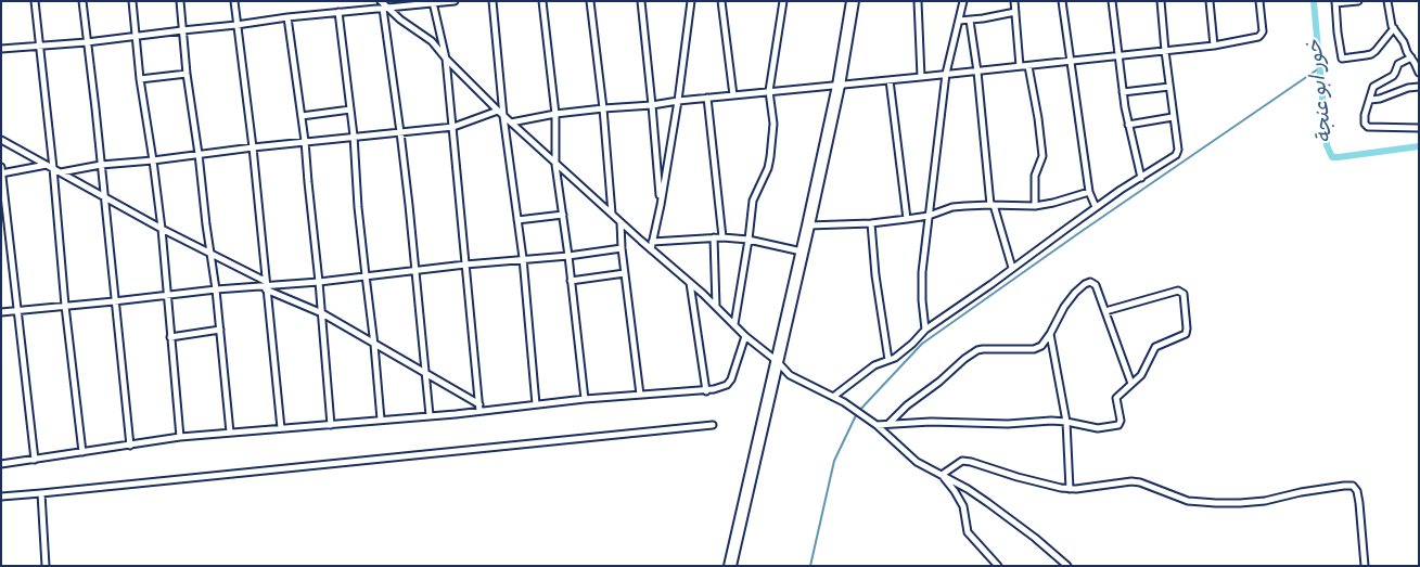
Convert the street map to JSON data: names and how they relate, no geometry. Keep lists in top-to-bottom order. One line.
{"water":["خور ابو عنجة"]}
